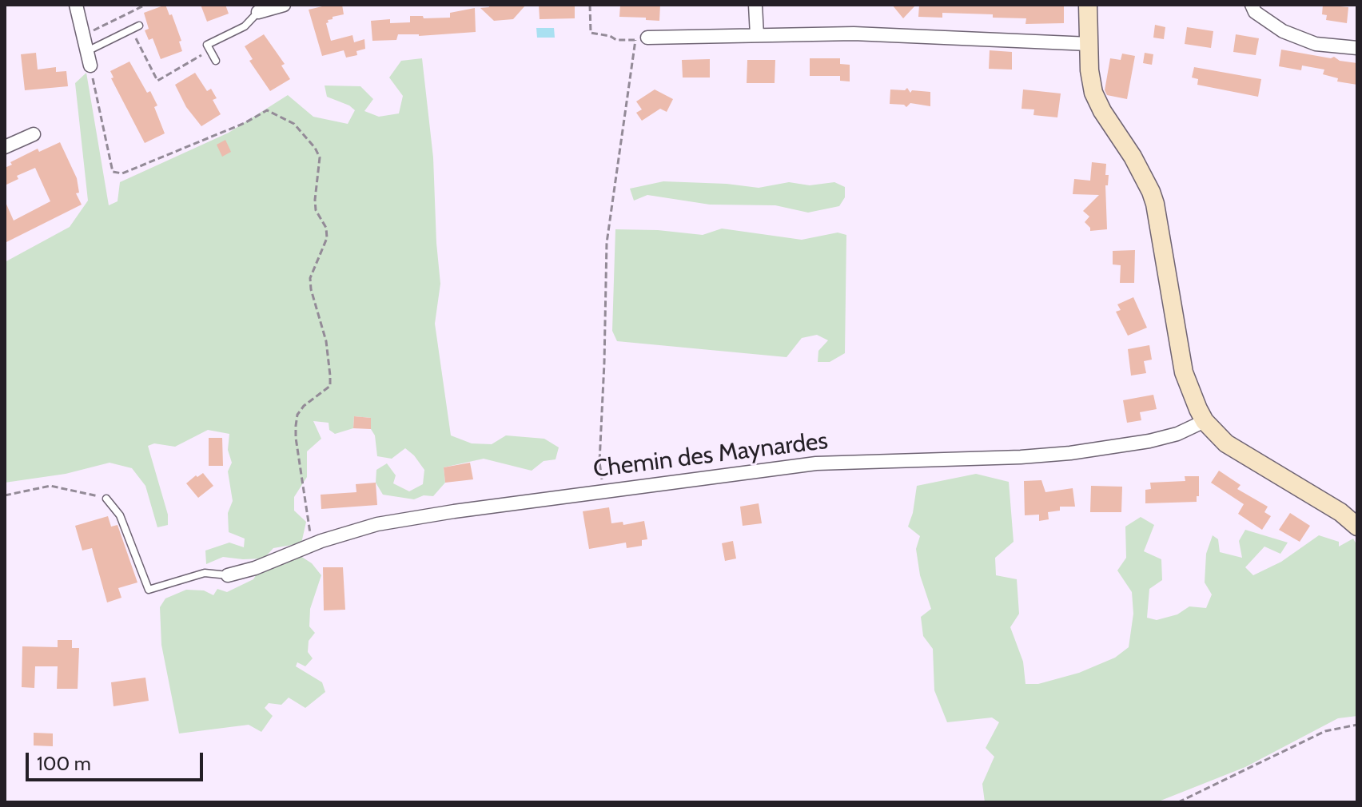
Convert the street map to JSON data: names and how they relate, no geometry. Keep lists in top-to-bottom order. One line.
{"streets":{"street":["Chemin des Maynardes"]},"scale_bar":"100 m"}
